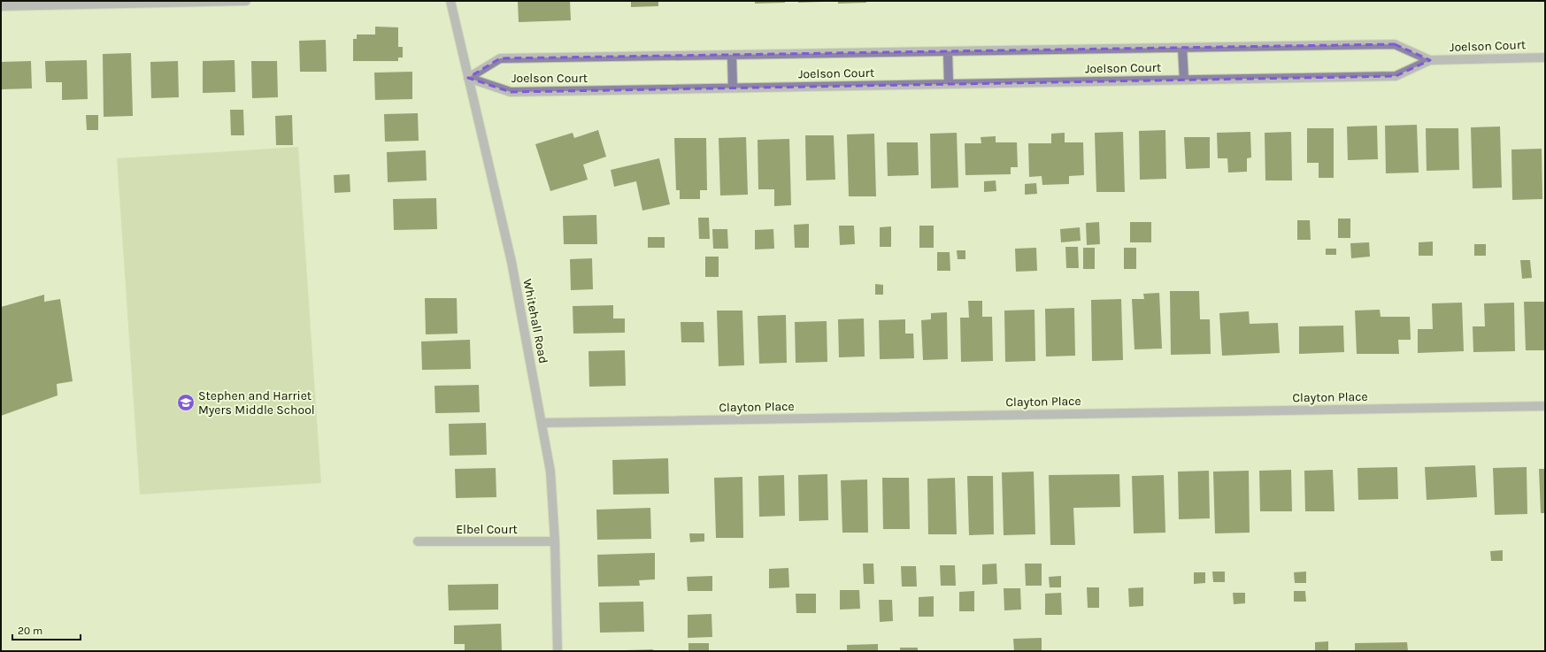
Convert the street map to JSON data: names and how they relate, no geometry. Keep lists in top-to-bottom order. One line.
{"streets":{"street":["Joelson Court","Whitehall Road","Clayton Place","Elbel Court"]},"crossings":[["Joelson Court","Whitehall Road"],["Whitehall Road","Clayton Place"],["Whitehall Road","Elbel Court"]],"places":{"school or university":["Stephen and Harriet Myers Middle School"]},"scale_bar":"20 m"}
